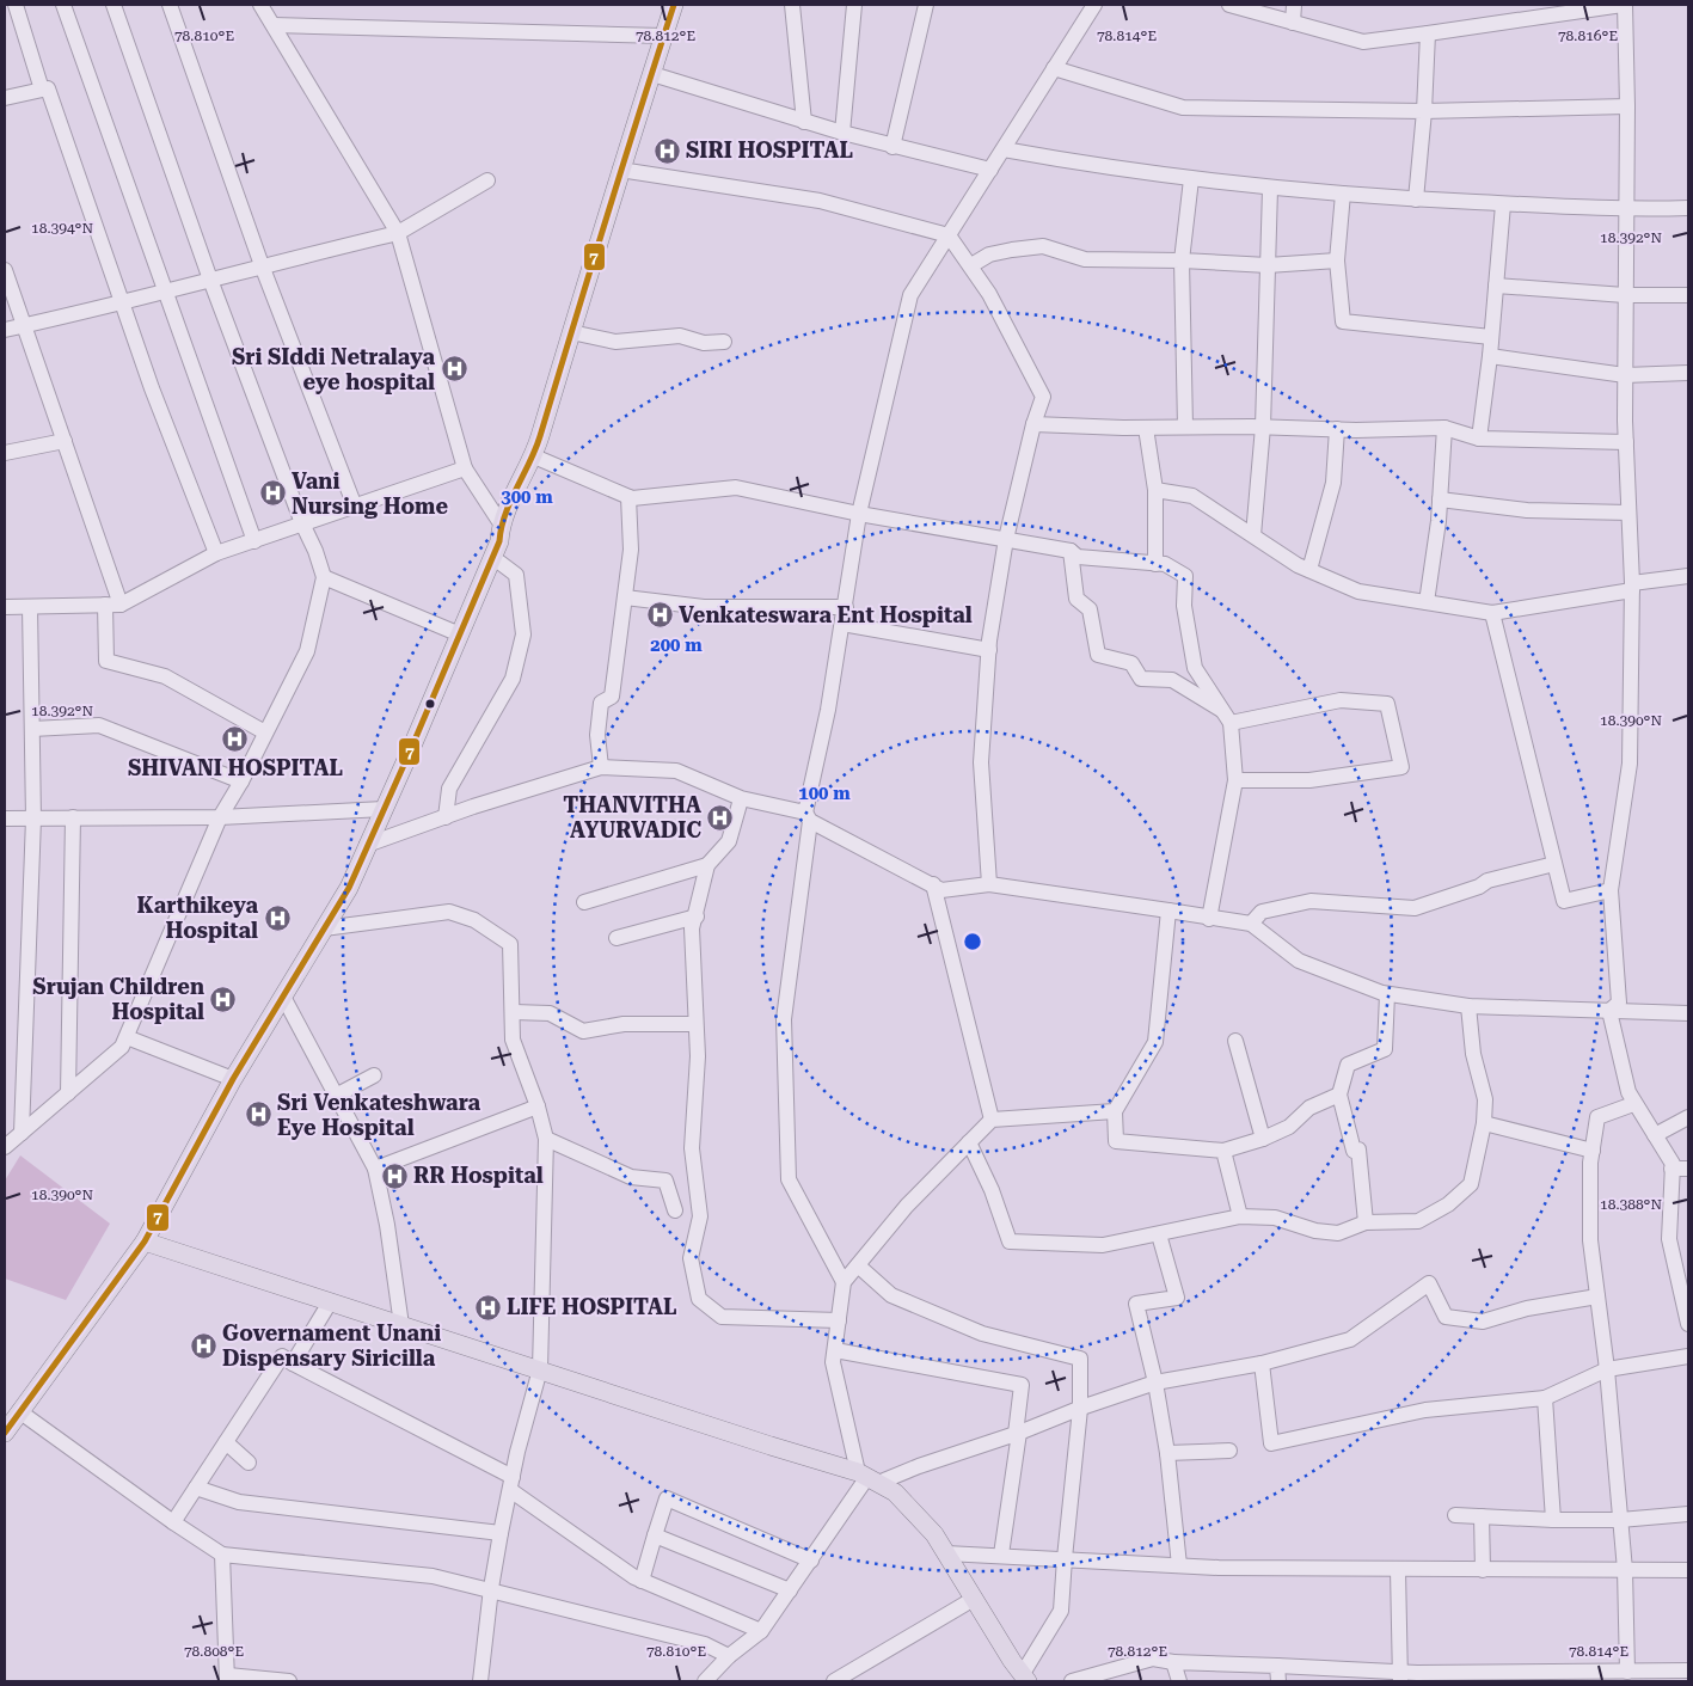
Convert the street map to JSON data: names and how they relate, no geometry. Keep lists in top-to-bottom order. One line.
{"places":{"hospital":["SIRI HOSPITAL","Sri SIddi Netralaya eye hospital","Vani Nursing Home","Venkateswara Ent Hospital","SHIVANI HOSPITAL","THANVITHA AYURVADIC","Karthikeya Hospital","Srujan Children Hospital","Sri Venkateshwara Eye Hospital","RR Hospital","LIFE HOSPITAL","Governament Unani Dispensary Siricilla"]},"lines":["transit line 7"],"coordinates":["78.810°E","78.812°E","78.814°E","78.816°E","18.394°N","18.392°N","18.390°N","18.388°N","78.808°E"],"rings":["300 m","200 m","100 m"]}
